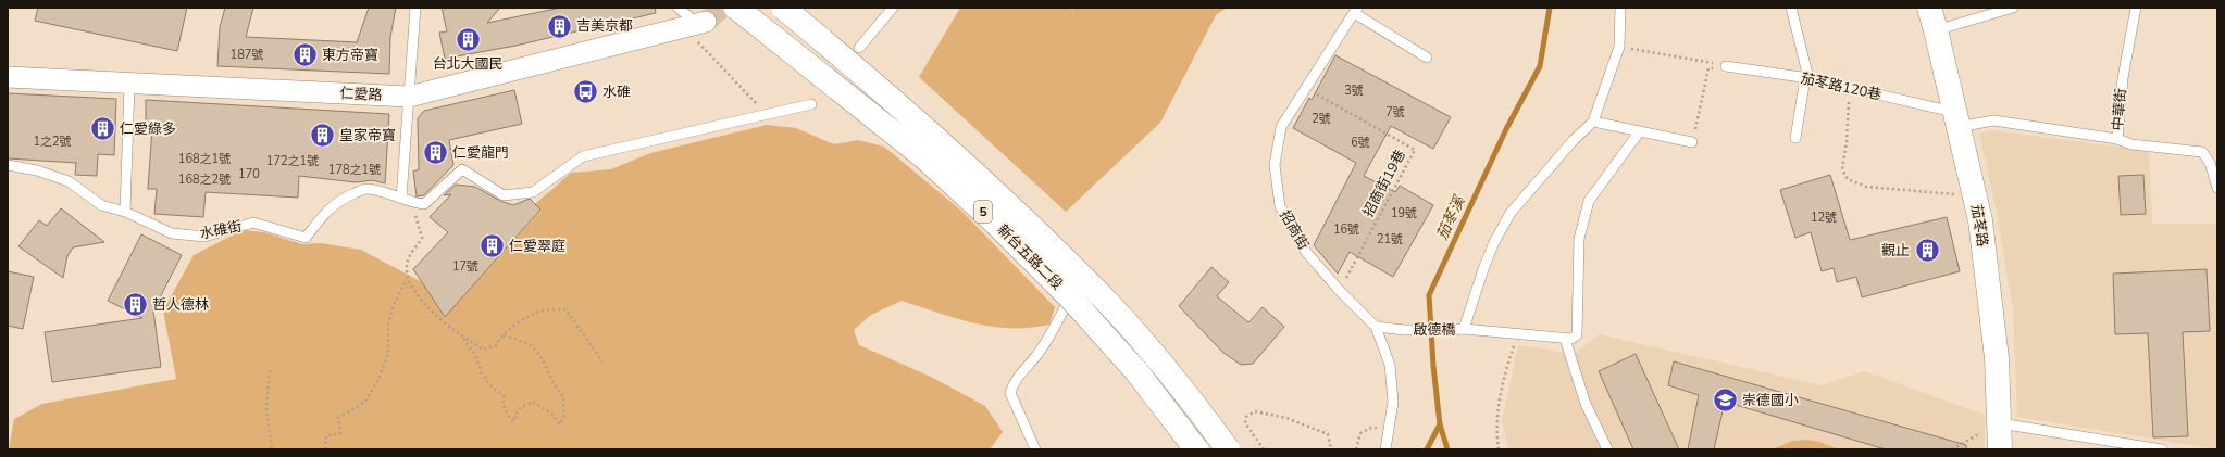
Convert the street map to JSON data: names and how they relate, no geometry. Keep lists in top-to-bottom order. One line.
{"streets":{"main road":["5","茄苳路","新台五路二段"],"street":["仁愛路"],"lane":["茄苳路120巷","中華街","水碓街","招商街","啟德橋"],"path":["招商街19巷"]},"crossings":[["茄苳路120巷","中華街"],["茄苳路120巷","茄苳路"],["招商街19巷","招商街"],["招商街","啟德橋"]],"water":["茄苳溪"],"places":{"building":["吉美京都","台北大國民","東方帝寶","仁愛綠多","皇家帝寶","仁愛龍門","仁愛翠庭","觀止","哲人德林"],"bus stop":["水碓"],"school or university":["崇德國小"]},"house_numbers":["187號","3號","7號","2號","1之2號","6號","168之1號","172之1號","178之1號","170","168之2號","19號","12號","16號","21號","17號"]}
